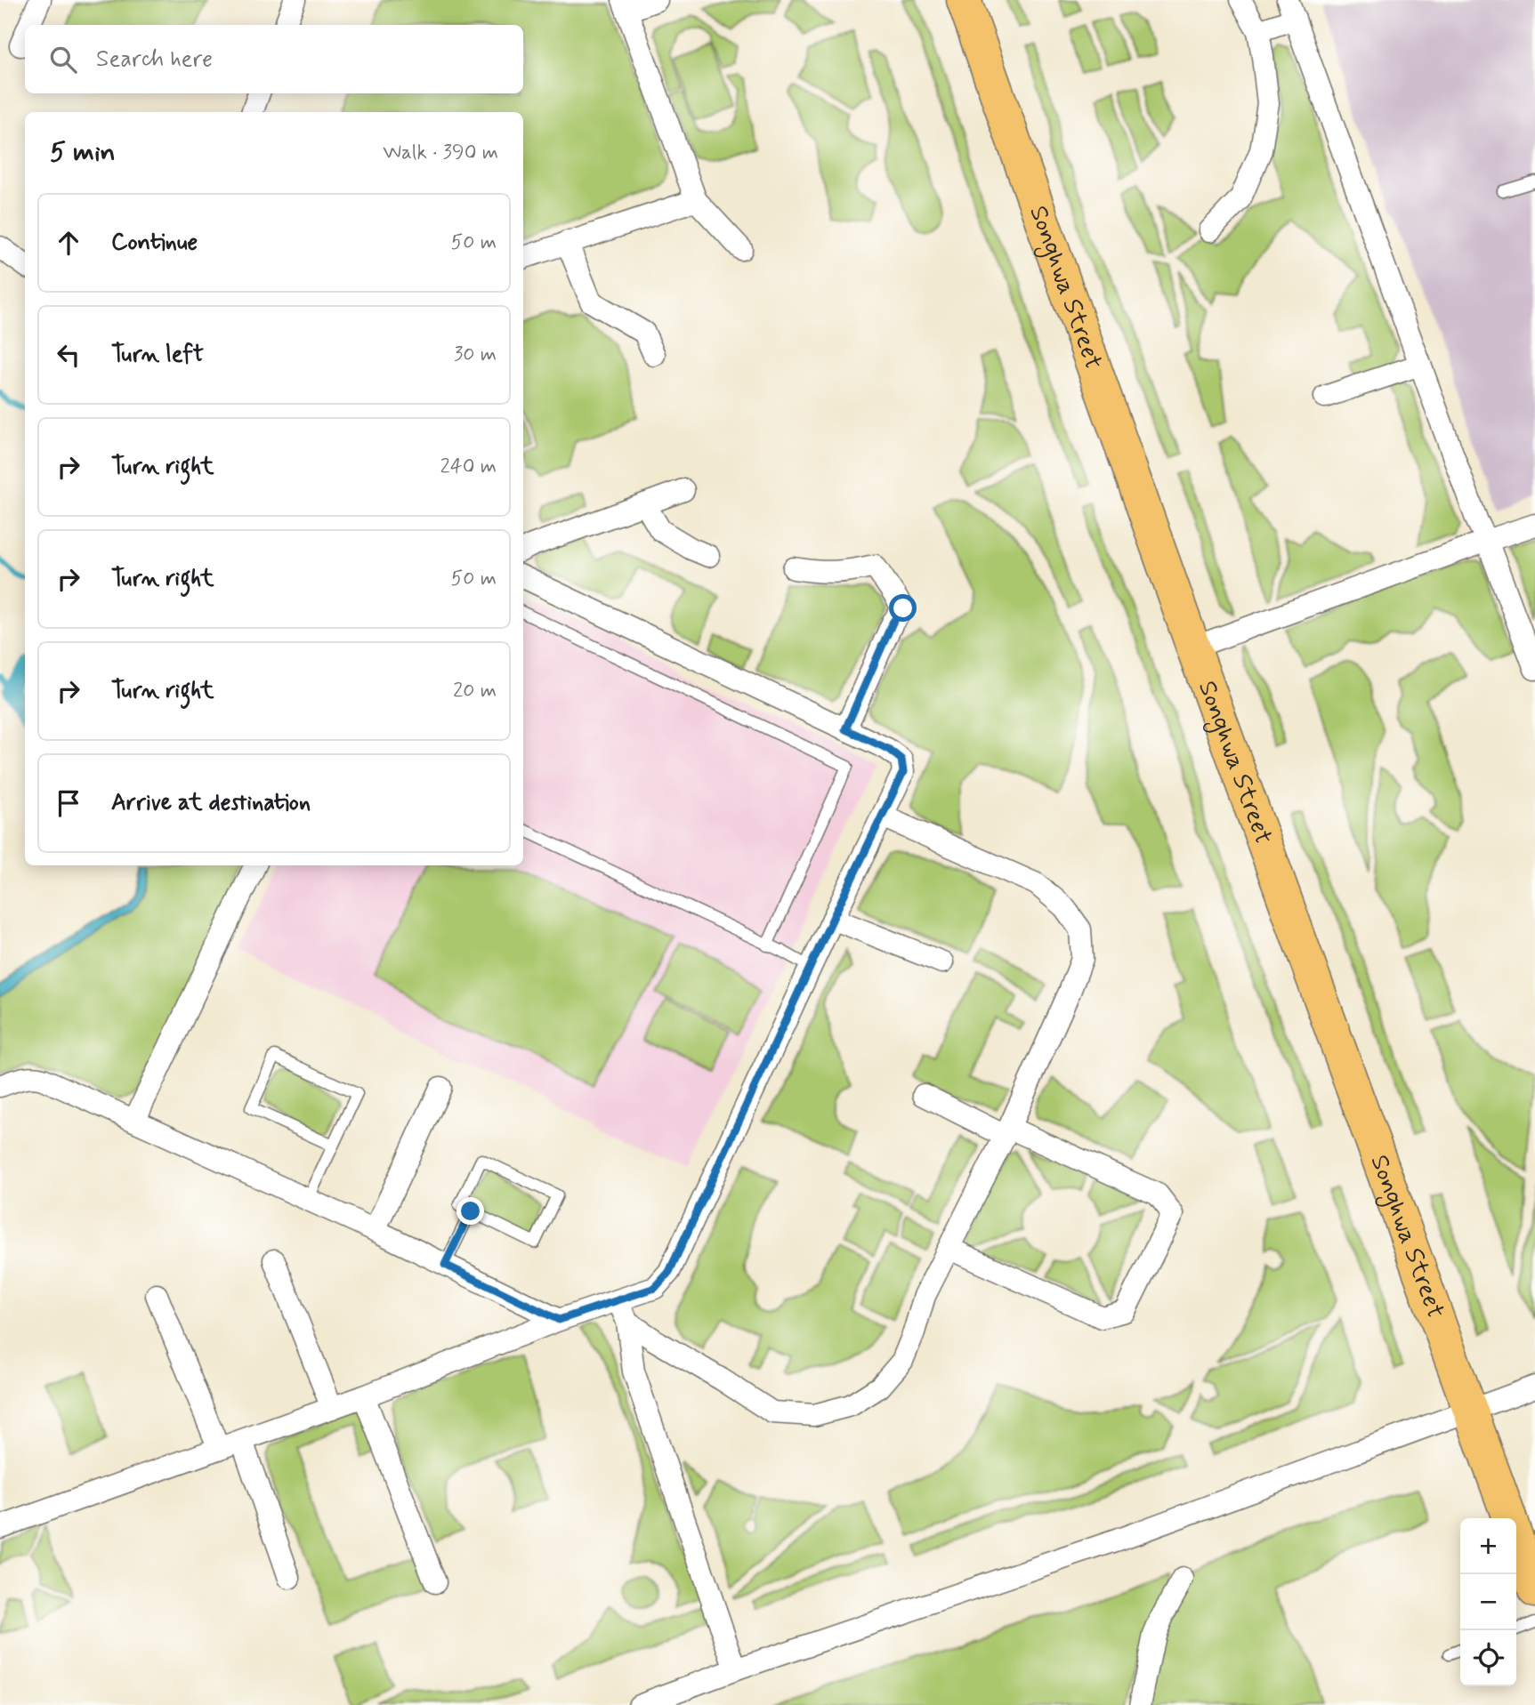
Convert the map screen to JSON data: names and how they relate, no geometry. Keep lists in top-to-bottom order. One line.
{"streets":{"main road":["Songhwa Street"]},"page":{"search":"Search here","heading":["5 min","Walk · 390 m"],"list":[["Continue","50 m"],["Turn left","30 m"],["Turn right","240 m"],["Turn right","50 m"],["Turn right","20 m"],"Arrive at destination"],"map_buttons":["+","−"]}}
